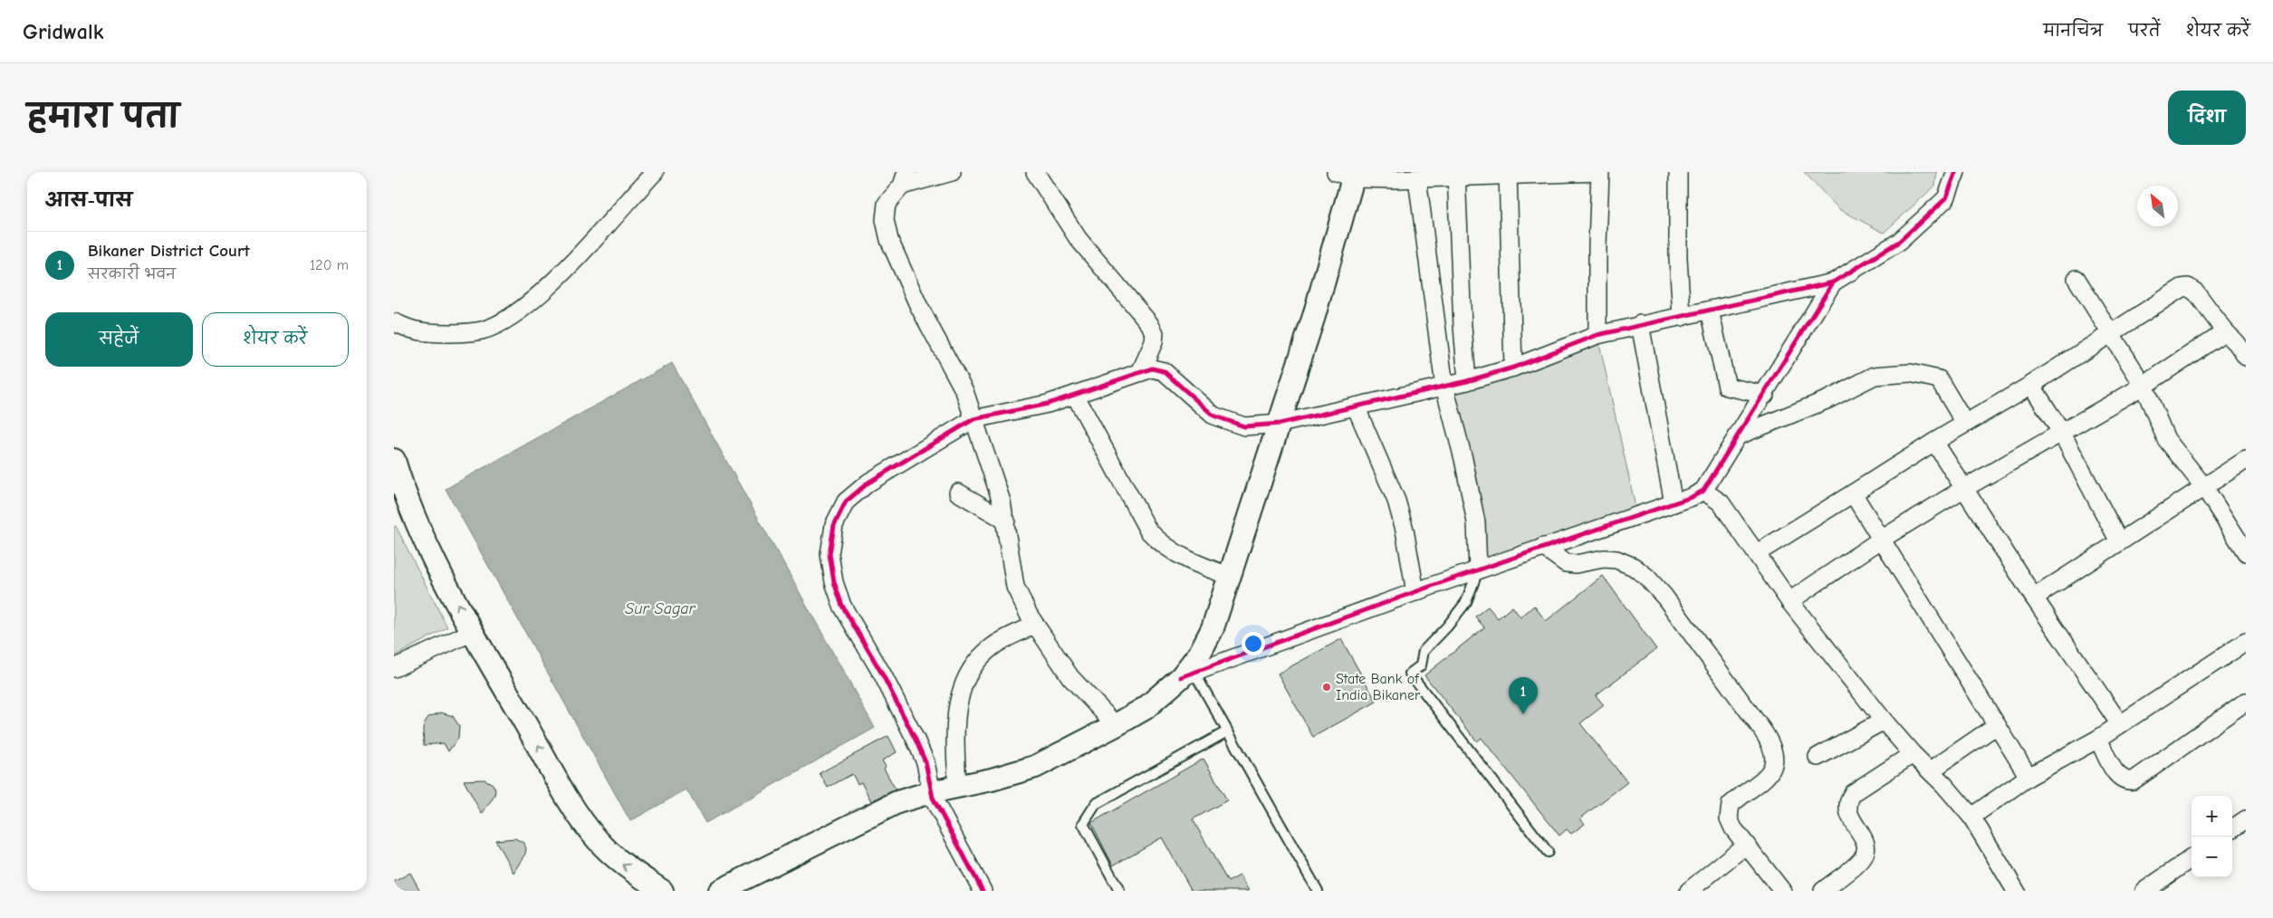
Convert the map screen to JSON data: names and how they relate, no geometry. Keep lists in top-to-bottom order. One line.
{"water":["Sur Sagar"],"places":["State Bank of India Bikaner"],"north":"top left","page":{"header":"Gridwalk","nav":["मानचित्र","परतें","शेयर करें"],"title":"हमारा पता","buttons":["दिशा",["सहेजें","शेयर करें"]],"heading":"आस-पास","list":[{"mark":"1","name":"Bikaner District Court","note":"सरकारी भवन","value":"120 m"}],"pins":"1","map_buttons":["+","−"]}}
